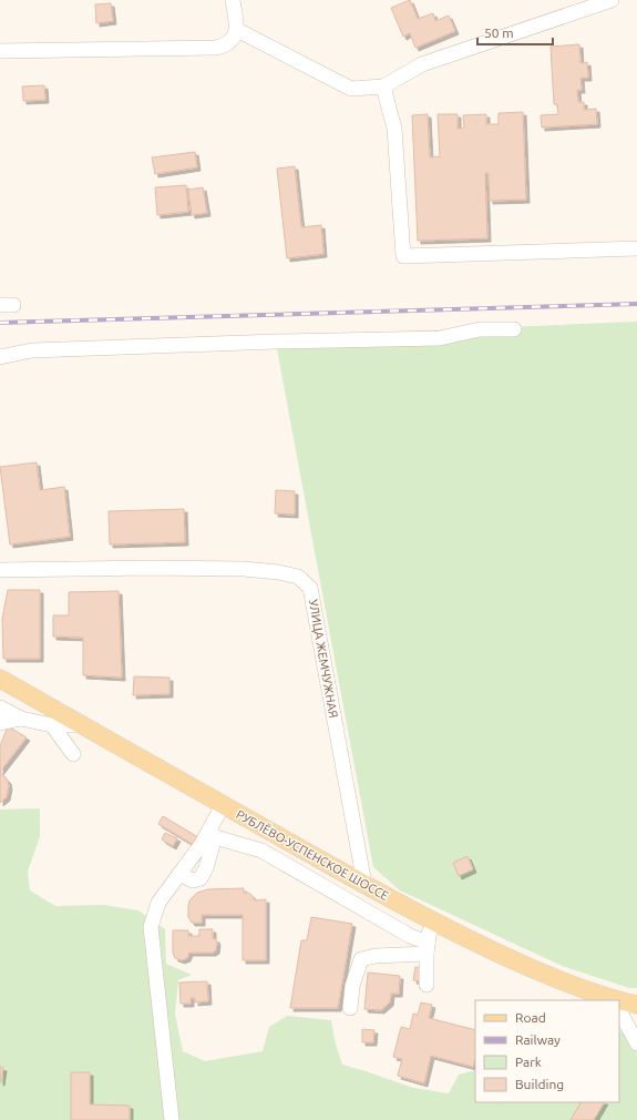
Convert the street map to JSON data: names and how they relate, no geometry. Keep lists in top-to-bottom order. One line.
{"streets":{"main road":["РУБЛЁВО-УСПЕНСКОЕ ШОССЕ"],"street":["УЛИЦА ЖЕМЧУЖНАЯ"]},"crossings":[["УЛИЦА ЖЕМЧУЖНАЯ","РУБЛЁВО-УСПЕНСКОЕ ШОССЕ"]],"legend":["Road","Railway","Park","Building"],"scale_bar":"50 m"}
